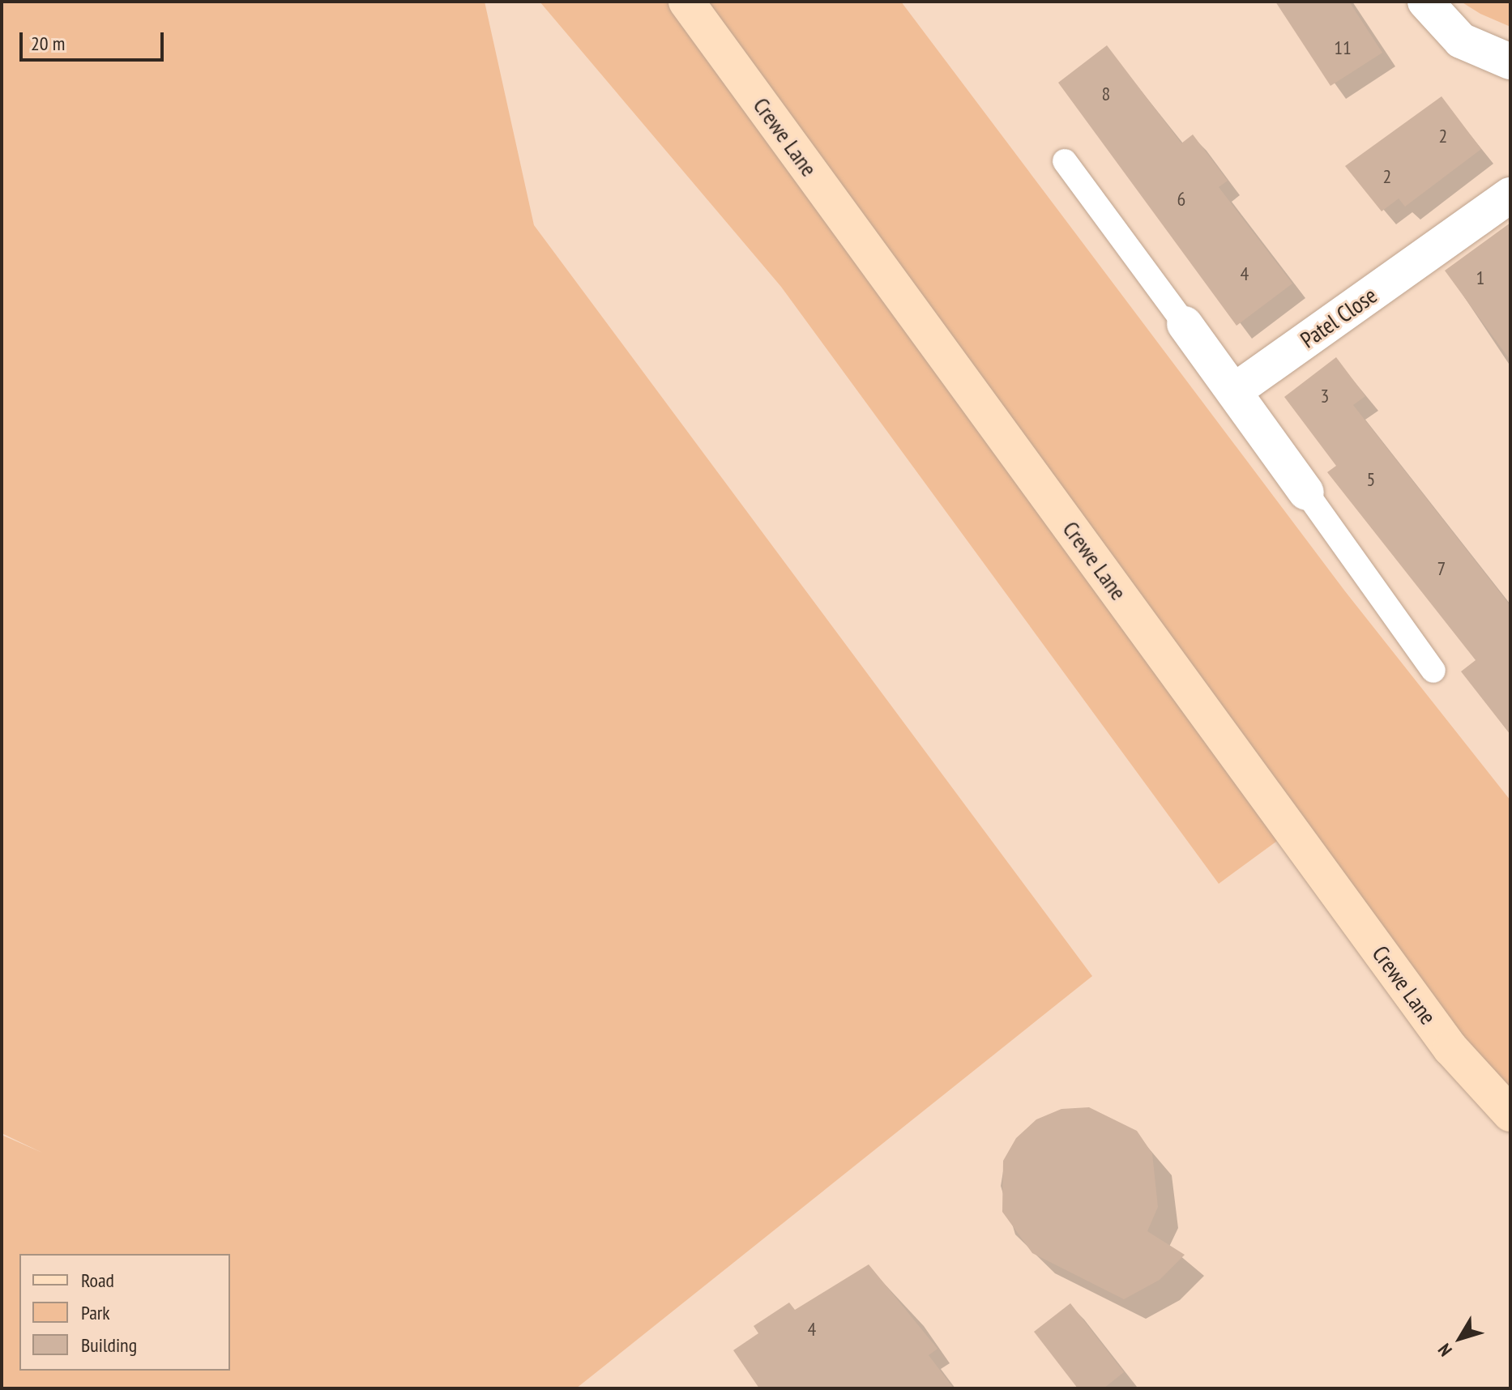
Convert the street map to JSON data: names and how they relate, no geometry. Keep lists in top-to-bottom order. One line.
{"streets":{"street":["Crewe Lane","Patel Close"]},"house_numbers":["11","8","2","2","6","4","1","3","5","7","4"],"legend":["Road","Park","Building"],"scale_bar":"20 m","north":"bottom left"}
